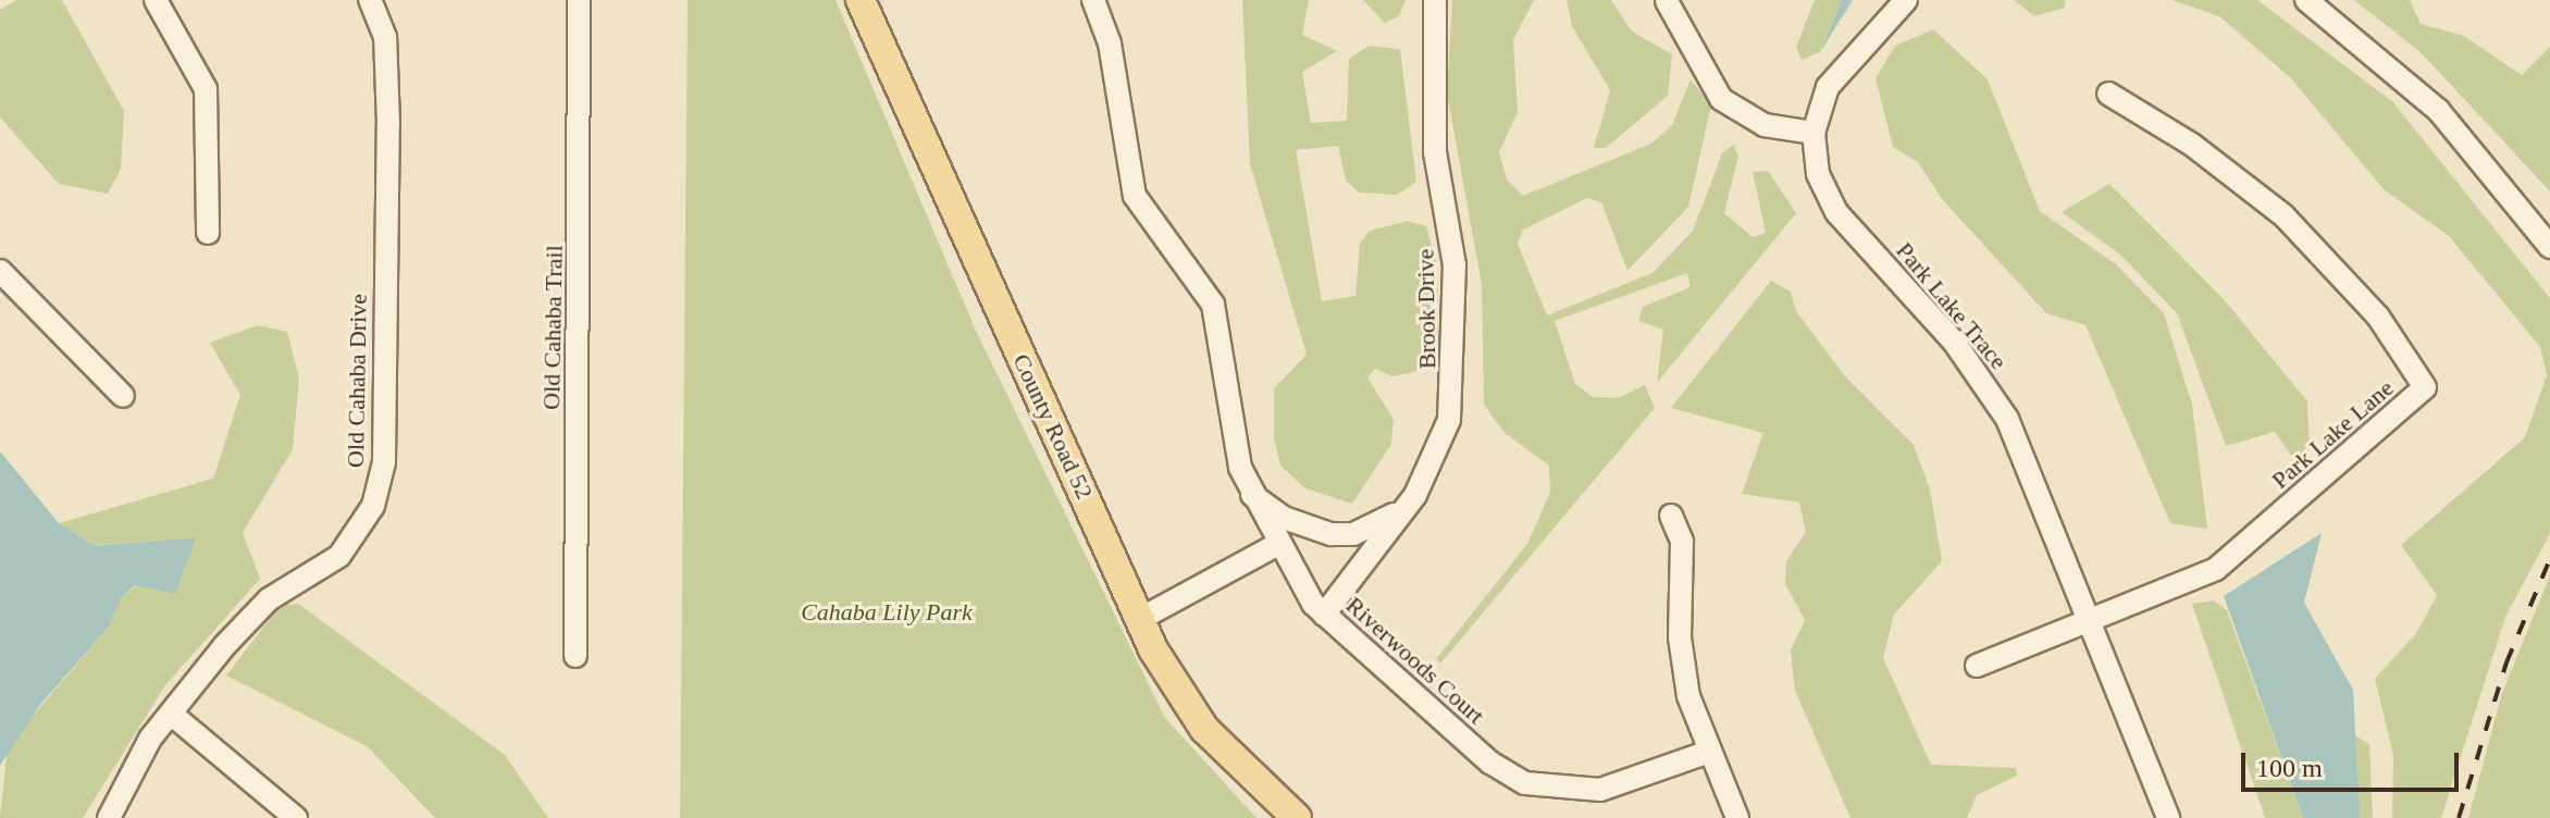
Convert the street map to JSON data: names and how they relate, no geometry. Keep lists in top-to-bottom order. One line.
{"streets":{"main road":["County Road 52"],"street":["Park Lake Trace","Brook Drive","Old Cahaba Trail","Old Cahaba Drive","Park Lake Lane","Riverwoods Court"]},"crossings":[["Park Lake Trace","Park Lake Lane"],["Brook Drive","Riverwoods Court"]],"parks":["Cahaba Lily Park"],"scale_bar":"100 m"}
